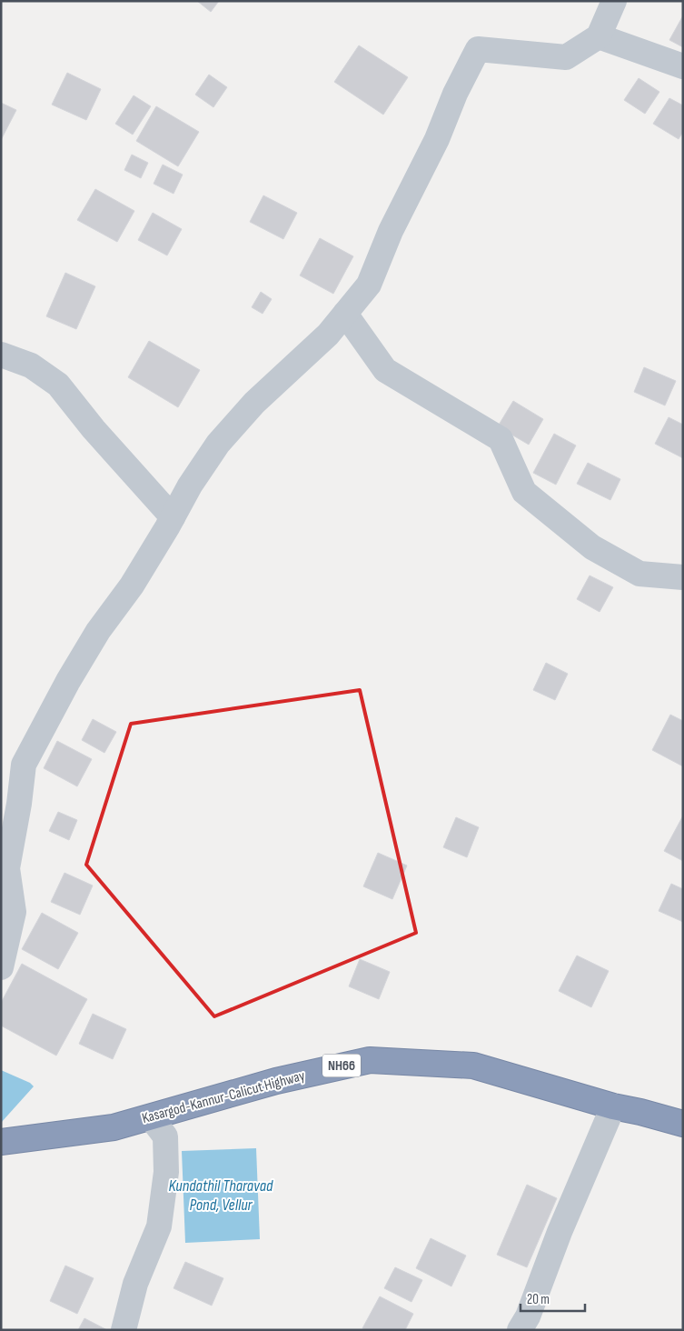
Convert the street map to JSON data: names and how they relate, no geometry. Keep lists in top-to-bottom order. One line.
{"streets":{"highway":["NH66","Kasargod-Kannur-Calicut Highway"]},"water":["Kundathil Tharavad Pond, Vellur"],"scale_bar":"20 m"}
